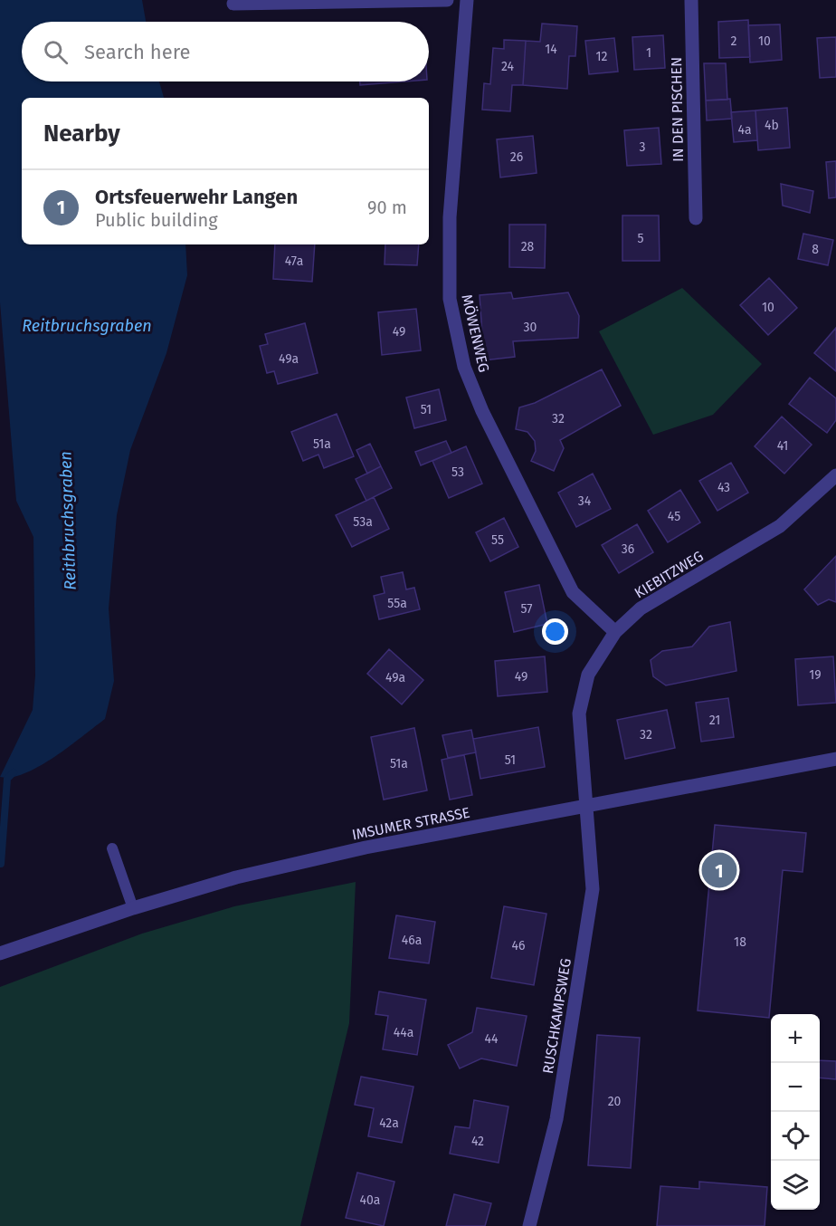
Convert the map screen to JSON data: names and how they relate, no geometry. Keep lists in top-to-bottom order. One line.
{"streets":{"street":["IN DEN PISCHEN","MÖWENWEG","KIEBITZWEG","IMSUMER STRASSE","RUSCHKAMPSWEG"]},"crossings":[["MÖWENWEG","KIEBITZWEG"],["KIEBITZWEG","IMSUMER STRASSE"],["KIEBITZWEG","RUSCHKAMPSWEG"],["IMSUMER STRASSE","RUSCHKAMPSWEG"]],"water":["Reitbruchsgraben","Reithbruchsgraben"],"house_numbers":["2","10","14","1","12","24","4b","4a","3","26","5","28","8","47a","10","30","49","49a","51","32","51a","41","53","43","34","45","53a","55","36","55a","57","19","49","49a","21","32","51","51a","46a","18","46","44a","44","20","42a","42","40a"],"page":{"search":"Search here","heading":"Nearby","list":[{"mark":"1","name":"Ortsfeuerwehr Langen","note":"Public building","value":"90 m"}],"pins":"1","map_buttons":["+","−"]}}
